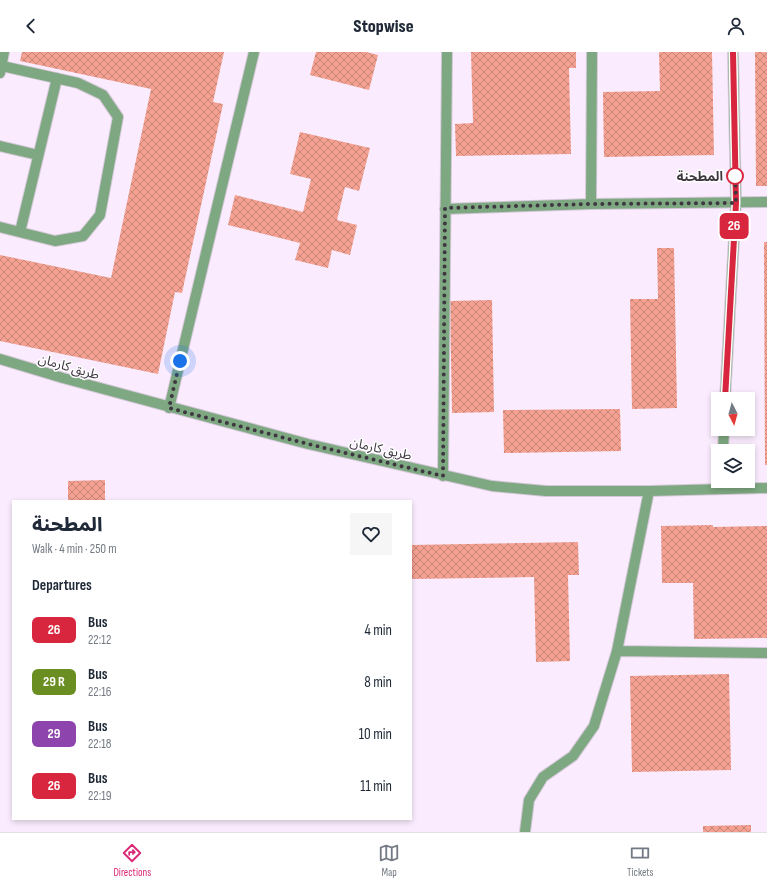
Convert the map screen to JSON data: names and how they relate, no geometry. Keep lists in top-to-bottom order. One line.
{"streets":{"street":["طريق كارمان"]},"places":["المطحنة"],"lines":["bus line 26"],"north":"bottom","page":{"header":"Stopwise","on_map":"26","heading":[["المطحنة","Walk · 4 min · 250 m"],"Departures"],"list":[{"mark":"26","name":"Bus","note":"22:12","value":"4 min"},{"mark":"29 R","name":"Bus","note":"22:16","value":"8 min"},{"mark":"29","name":"Bus","note":"22:18","value":"10 min"},{"mark":"26","name":"Bus","note":"22:19","value":"11 min"}],"tabs":["Directions","Map","Tickets"]}}
